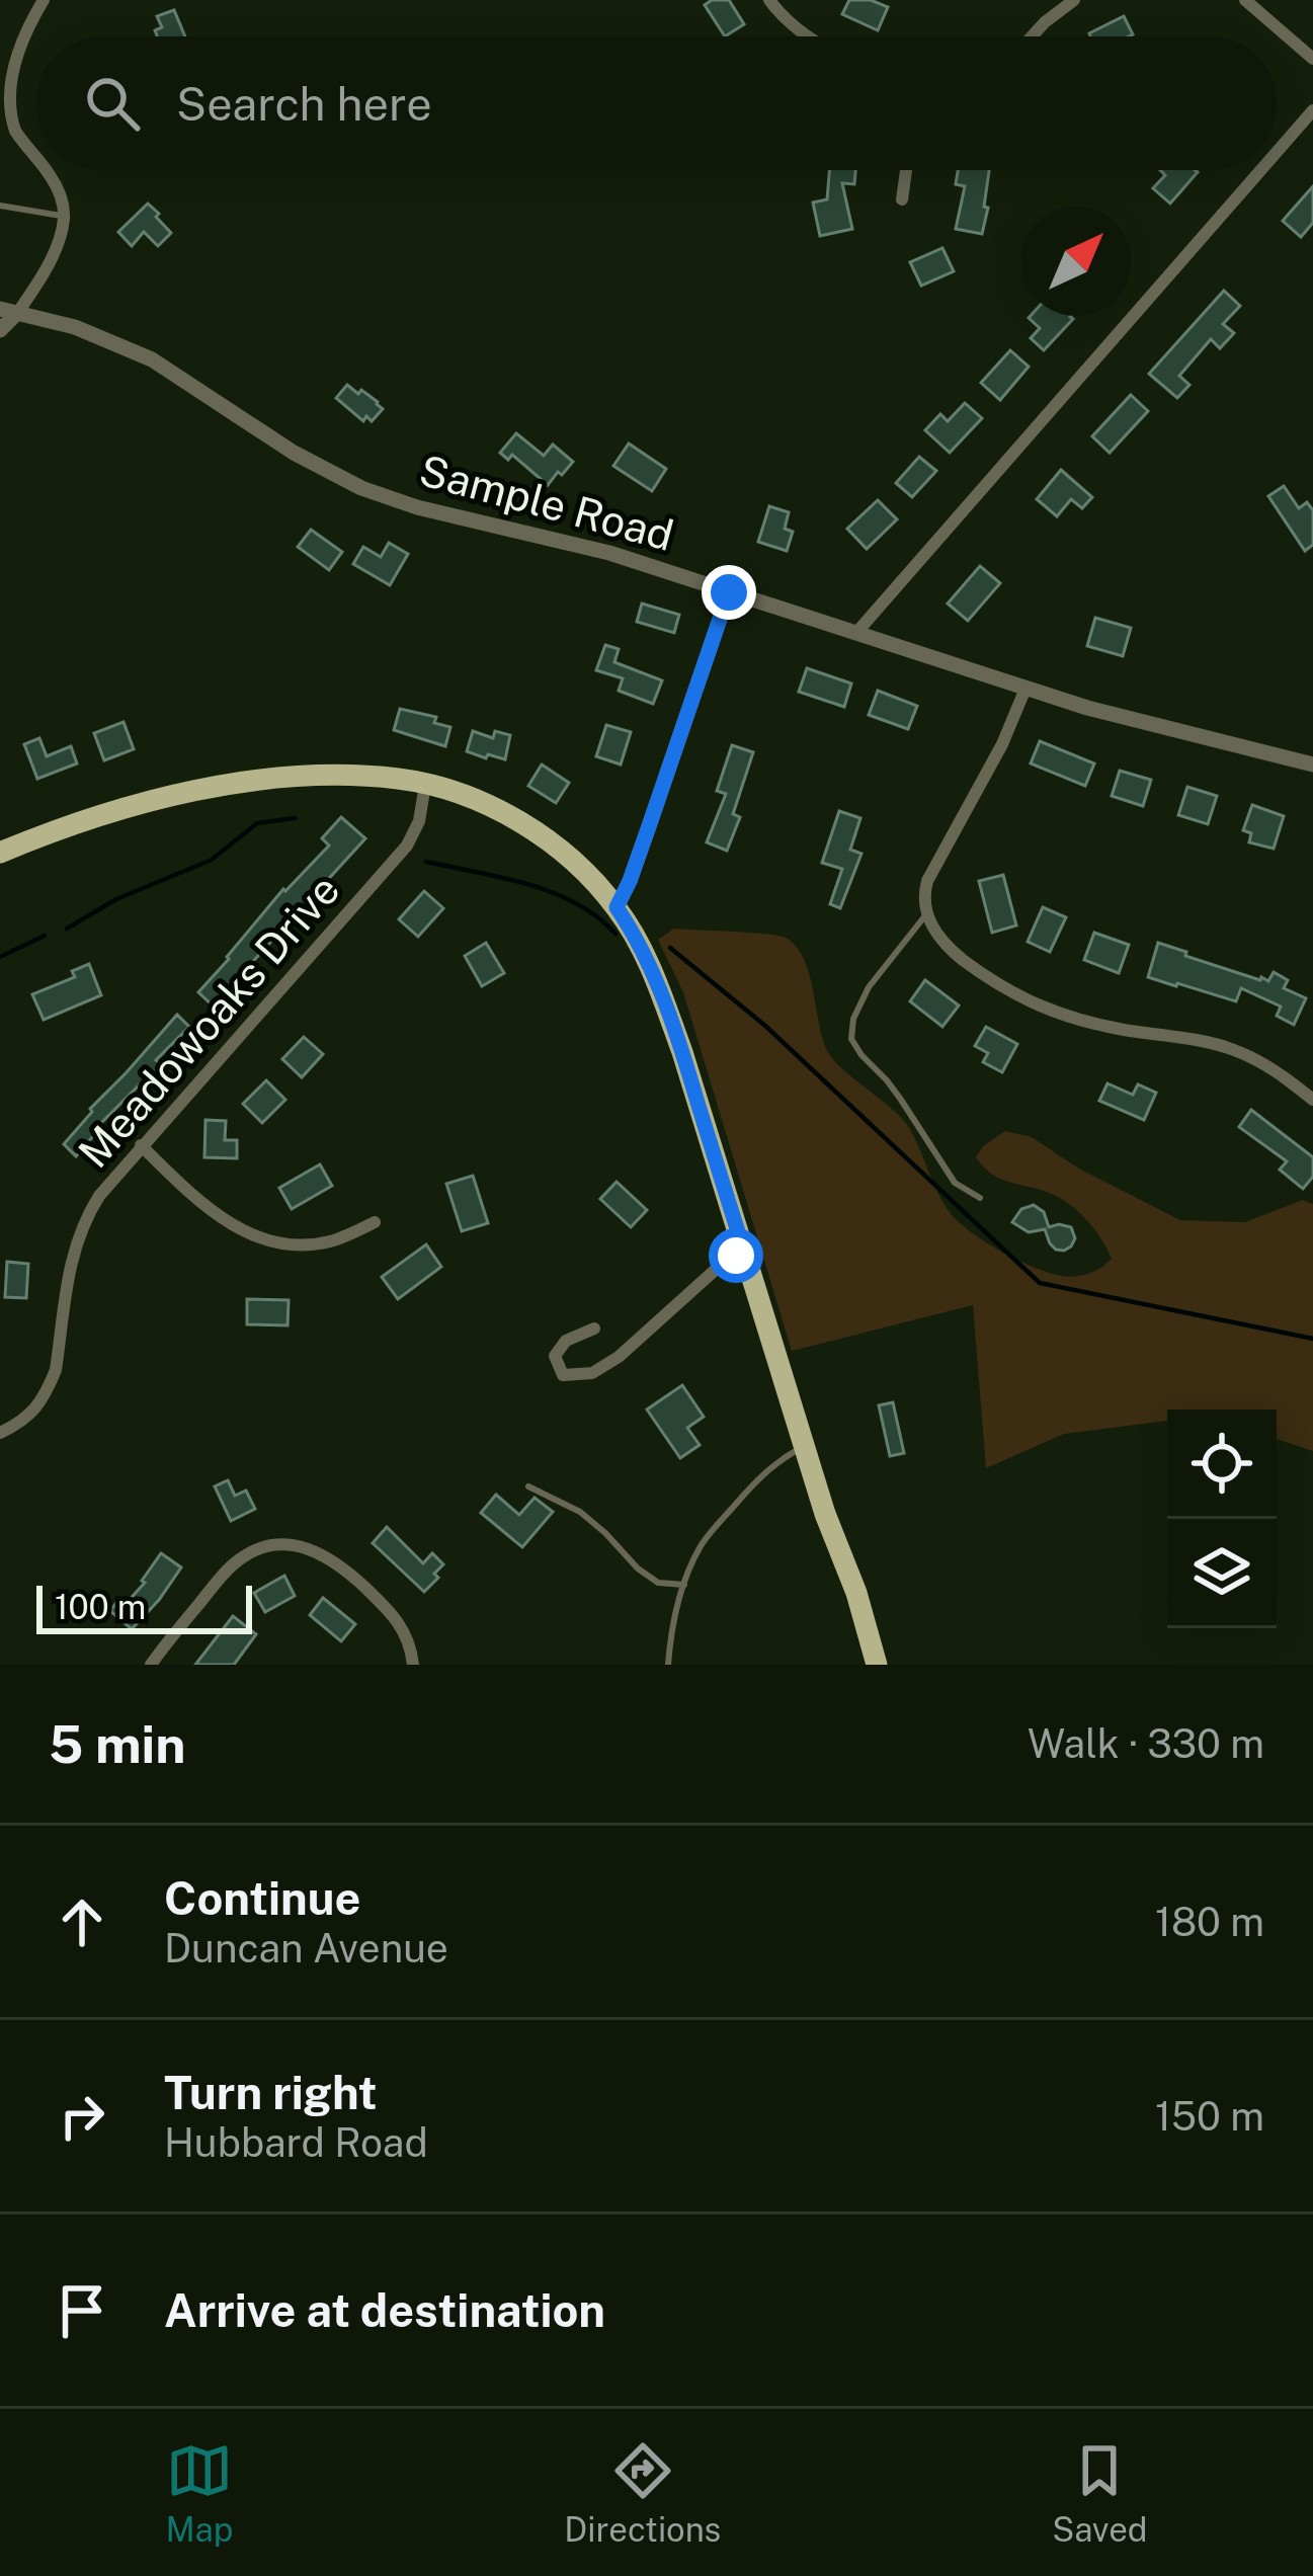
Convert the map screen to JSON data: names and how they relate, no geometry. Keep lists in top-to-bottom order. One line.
{"streets":{"street":["Sample Road","Meadowoaks Drive"]},"scale_bar":"100 m","north":"top right","page":{"search":"Search here","scale":"100 m","heading":["5 min","Walk · 330 m"],"list":[["Continue","Duncan Avenue","180 m"],["Turn right","Hubbard Road","150 m"],"Arrive at destination"],"nav":["Map","Directions","Saved"]}}
